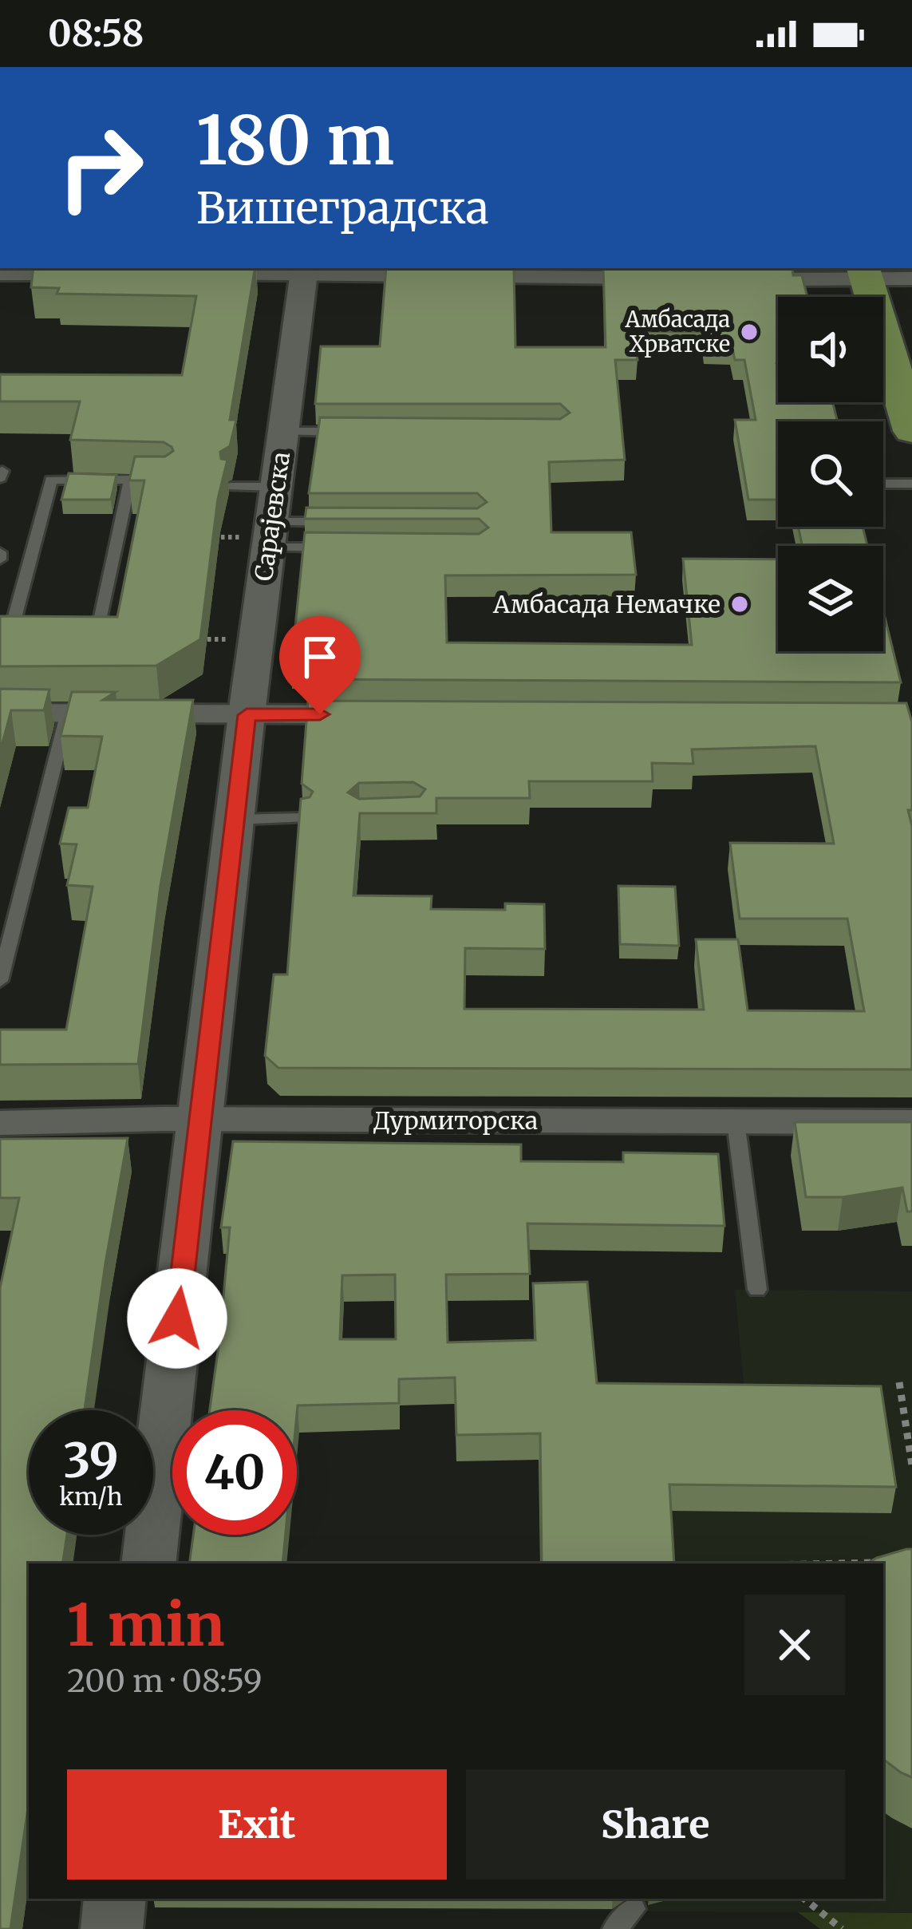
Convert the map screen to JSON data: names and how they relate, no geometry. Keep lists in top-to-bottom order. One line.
{"streets":{"street":["Сарајевска","Дурмиторска"]},"crossings":[["Сарајевска","Дурмиторска"]],"places":["Амбасада Хрватске","Амбасада Немачке"],"page":{"status":"08:58","turn":["180 m","Вишеградска"],"speed":"39 km/h","limit":"40","heading":["1 min","200 m · 08:59"],"buttons":["Exit","Share"]}}
